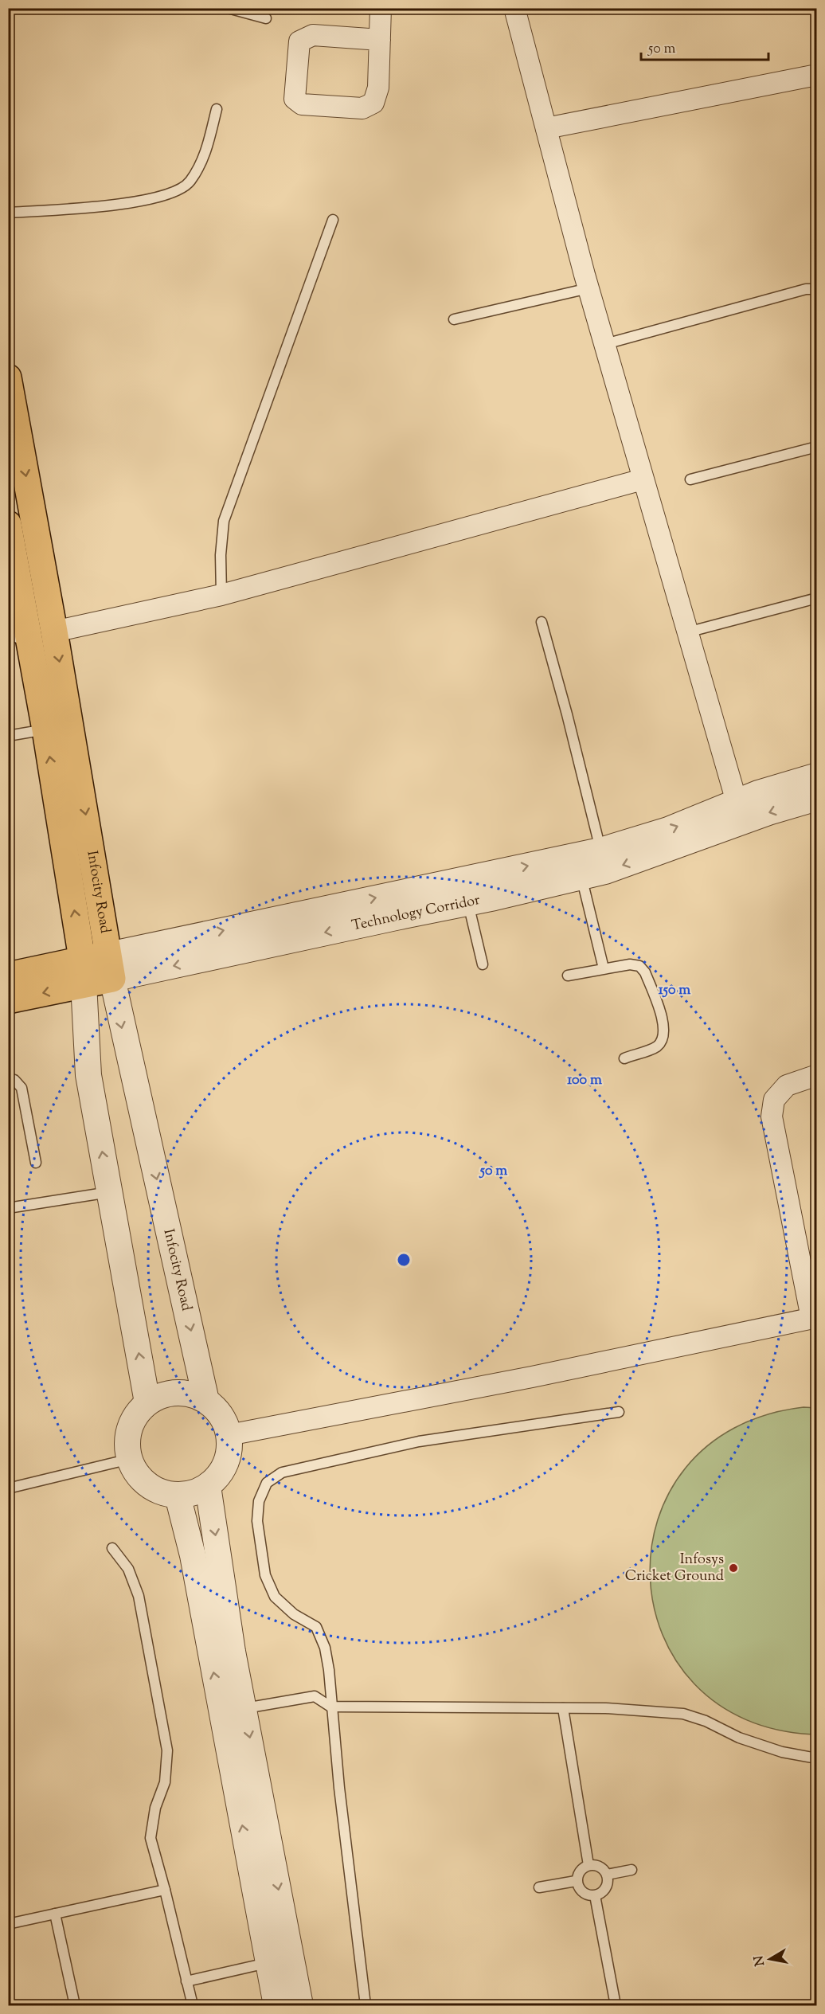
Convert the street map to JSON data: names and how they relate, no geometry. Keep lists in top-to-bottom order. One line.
{"streets":{"main road":["Infocity Road"],"street":["Technology Corridor"]},"crossings":[["Infocity Road","Technology Corridor"]],"places":["Infosys Cricket Ground"],"scale_bar":"50 m","north":"left","rings":["150 m","100 m","50 m"]}
